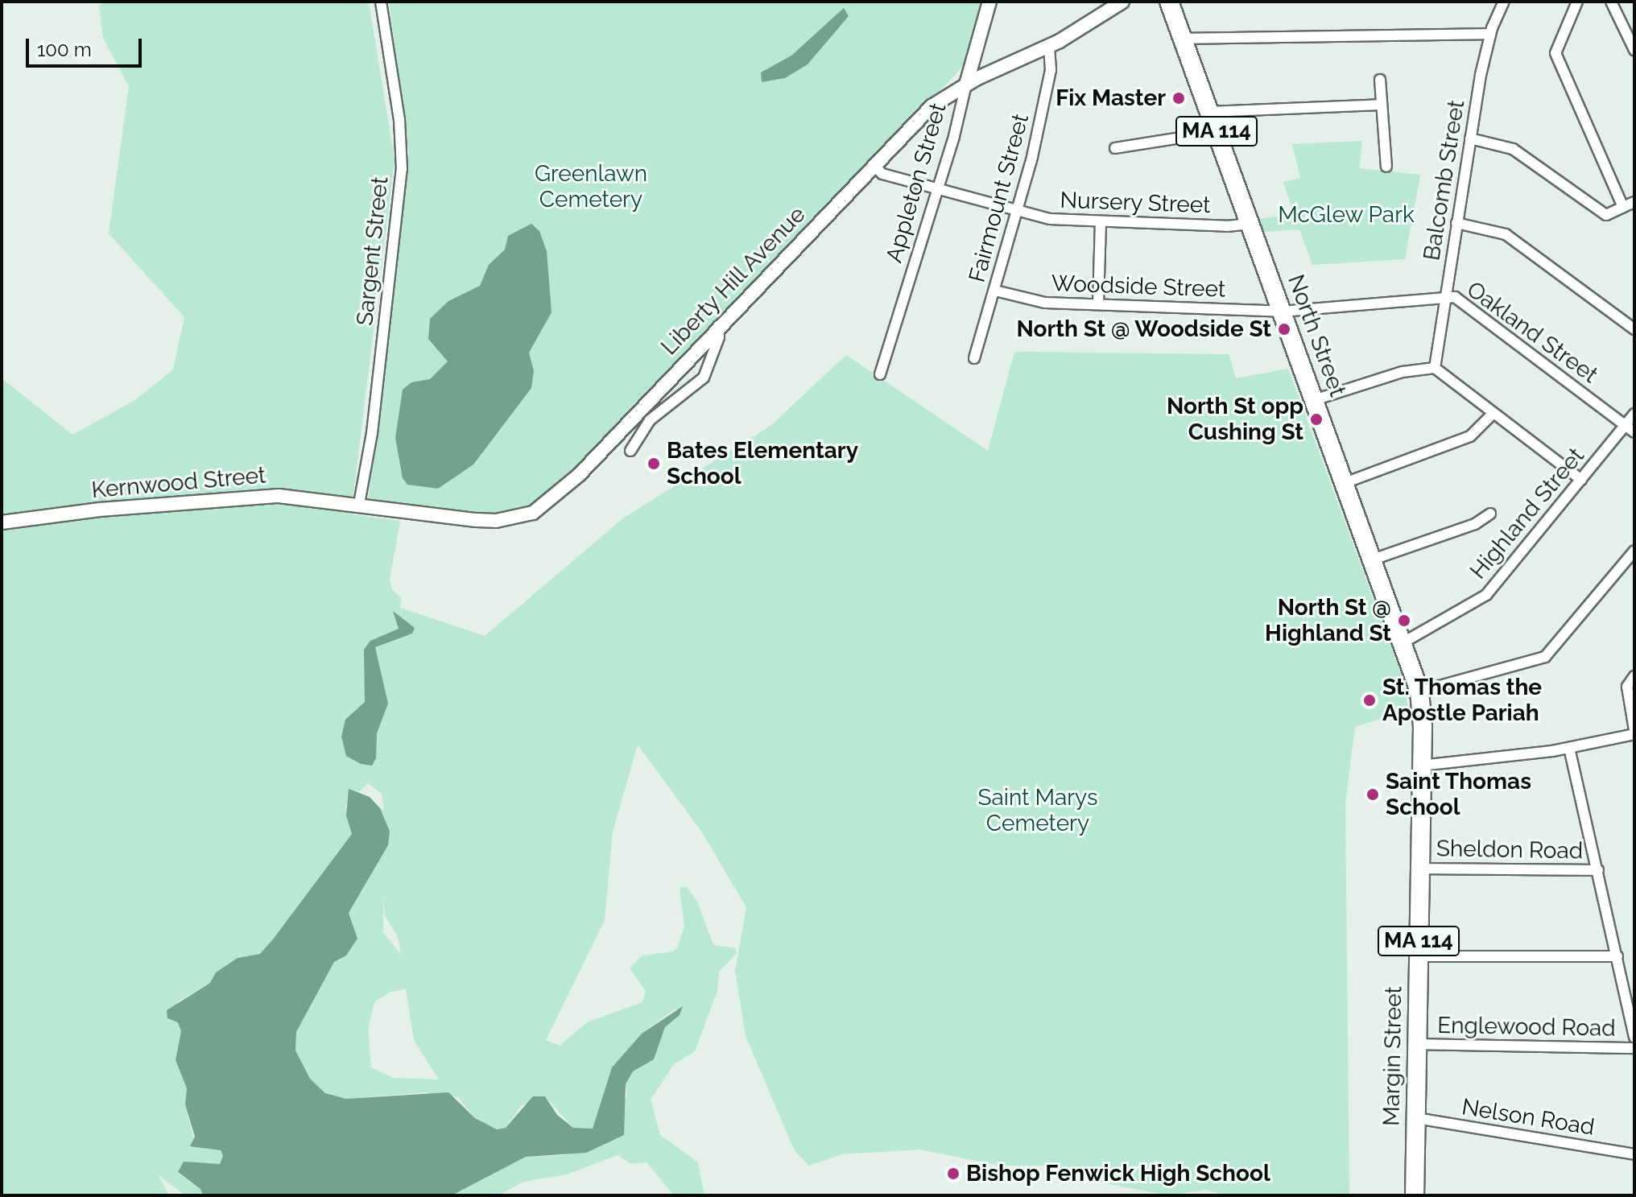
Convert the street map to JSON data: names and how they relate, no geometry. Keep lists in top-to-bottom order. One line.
{"streets":{"highway":["MA 114","North Street","Margin Street"],"main road":["Appleton Street","Liberty Hill Avenue","Kernwood Street"],"street":["Balcomb Street","Fairmount Street","Nursery Street","Sargent Street","Woodside Street","Oakland Street","Highland Street","Sheldon Road","Englewood Road","Nelson Road"]},"crossings":[["Balcomb Street","Oakland Street"],["Appleton Street","Nursery Street"],["Appleton Street","Liberty Hill Avenue"],["Fairmount Street","Nursery Street"],["Fairmount Street","Liberty Hill Avenue"],["Fairmount Street","Woodside Street"],["Nursery Street","Liberty Hill Avenue"],["Nursery Street","North Street"],["Sargent Street","Liberty Hill Avenue"],["Sargent Street","Kernwood Street"],["Liberty Hill Avenue","Kernwood Street"],["Woodside Street","Oakland Street"],["Woodside Street","North Street"],["Oakland Street","North Street"],["Oakland Street","Highland Street"],["North Street","Highland Street"],["North Street","Margin Street"],["Sheldon Road","Margin Street"],["Englewood Road","Margin Street"],["Margin Street","Nelson Road"]],"parks":["Greenlawn Cemetery","McGlew Park","Saint Marys Cemetery"],"places":["Fix Master","North St @ Woodside St","North St opp Cushing St","Bates Elementary School","North St @ Highland St","St. Thomas the Apostle Pariah","Saint Thomas School","Bishop Fenwick High School"],"scale_bar":"100 m"}
